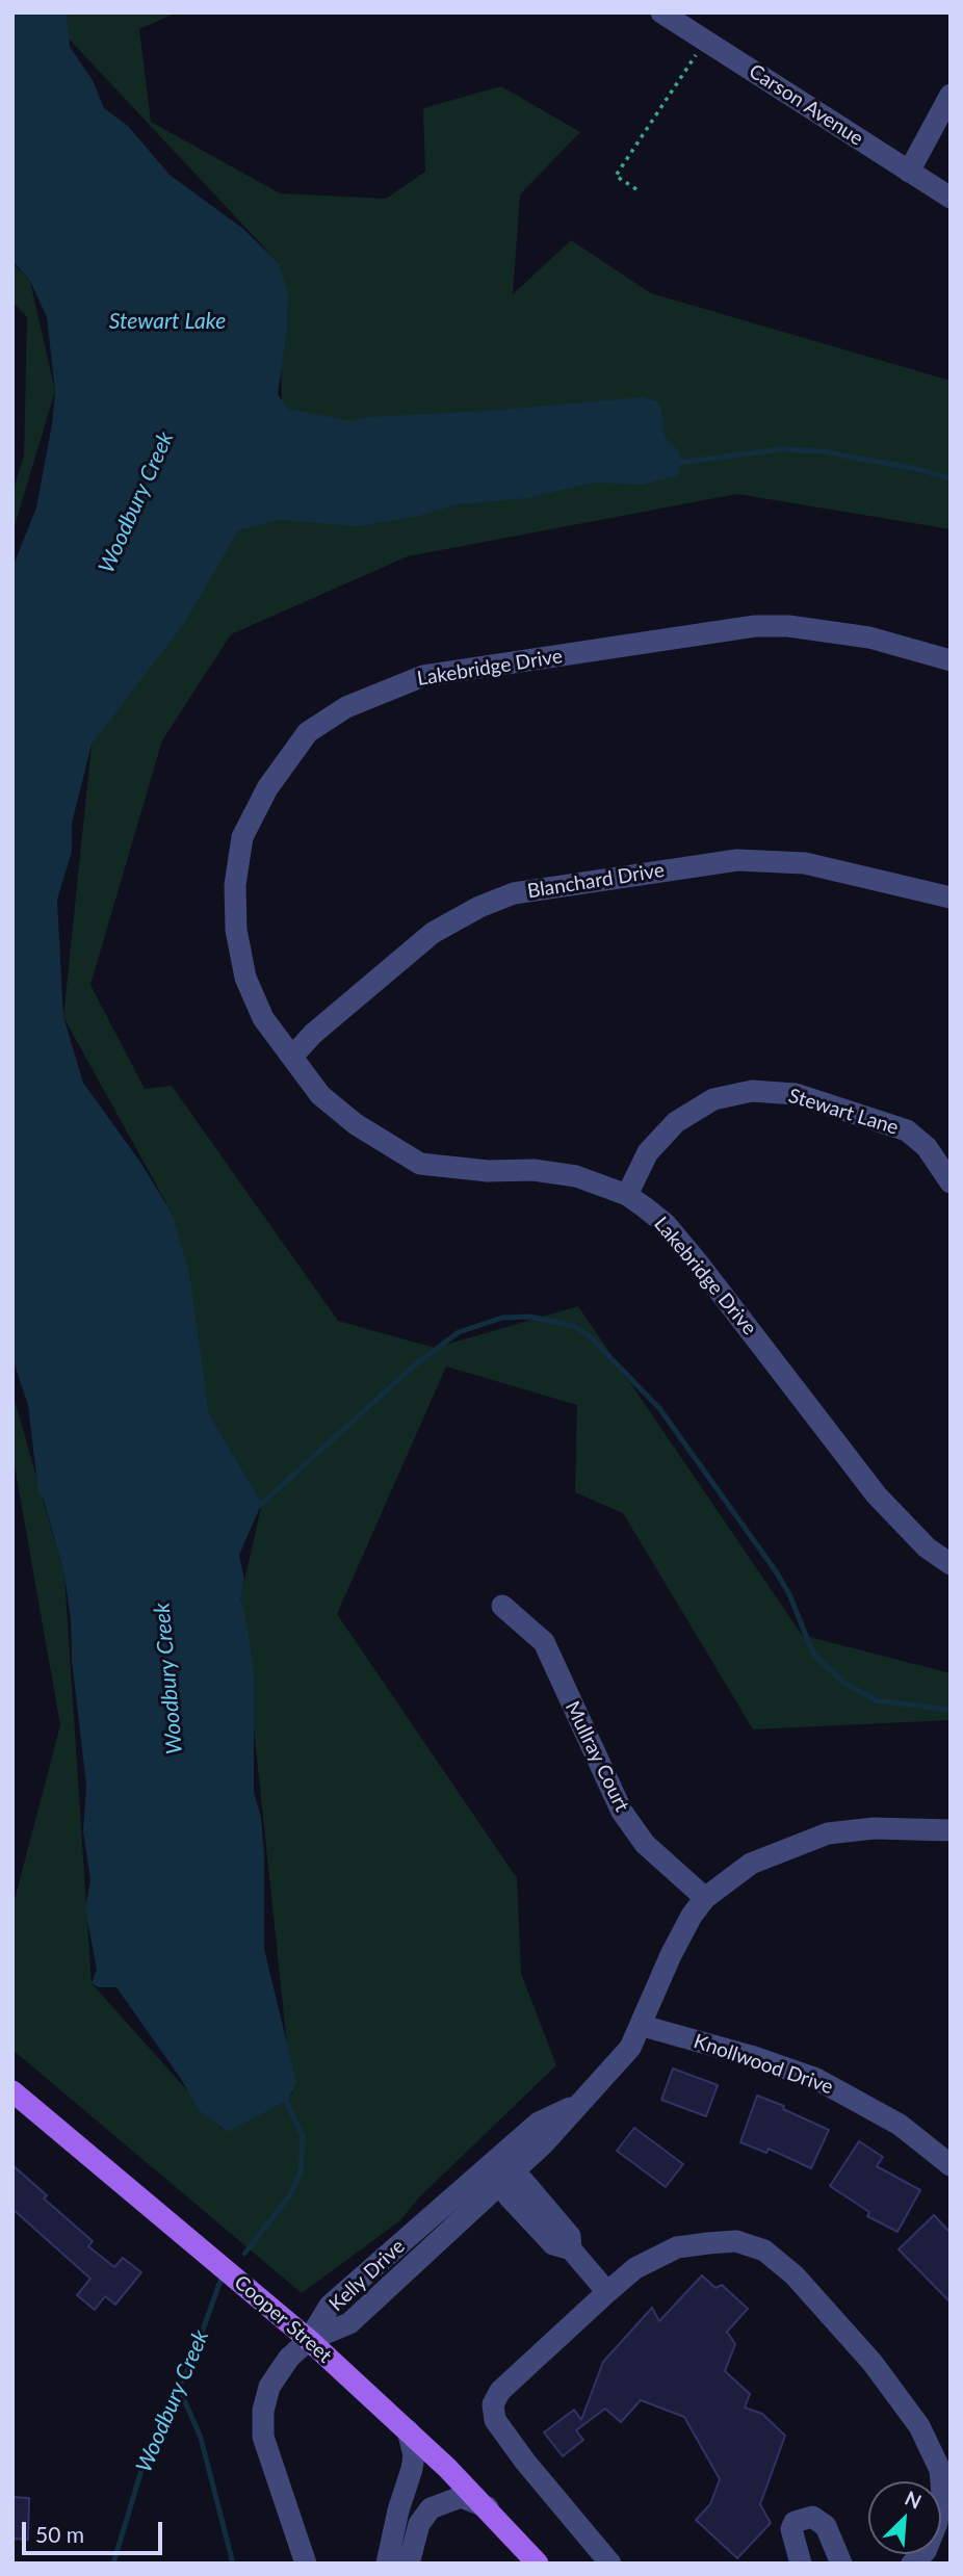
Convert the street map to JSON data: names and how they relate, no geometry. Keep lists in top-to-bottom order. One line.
{"streets":{"main road":["Cooper Street"],"street":["Carson Avenue","Lakebridge Drive","Blanchard Drive","Stewart Lane","Mullray Court","Knollwood Drive","Kelly Drive"]},"crossings":[["Lakebridge Drive","Blanchard Drive"],["Lakebridge Drive","Stewart Lane"],["Mullray Court","Kelly Drive"],["Knollwood Drive","Kelly Drive"],["Kelly Drive","Cooper Street"]],"water":["Stewart Lake","Woodbury Creek"],"scale_bar":"50 m","north":"top right"}
